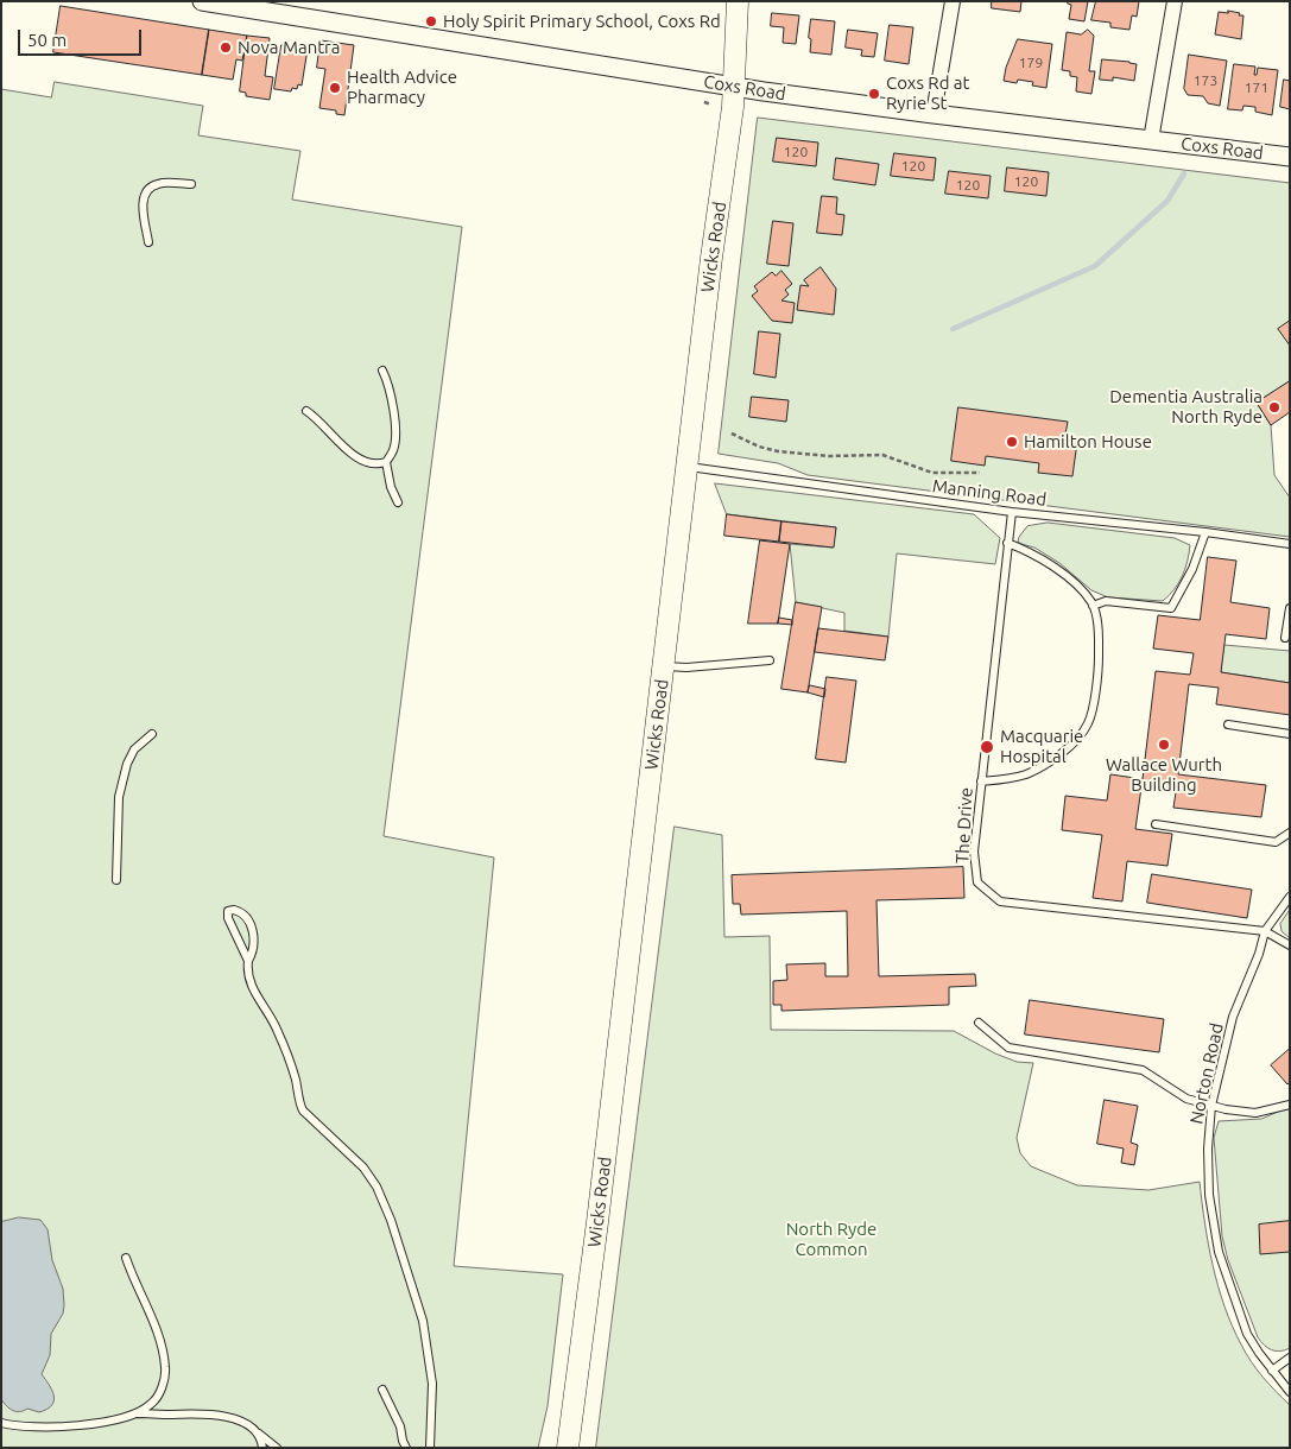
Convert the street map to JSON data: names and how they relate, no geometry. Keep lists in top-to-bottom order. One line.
{"streets":{"main road":["Wicks Road"],"street":["Coxs Road"],"lane":["Manning Road","The Drive","Norton Road"]},"crossings":[["Coxs Road","Wicks Road"],["Wicks Road","Manning Road"],["Manning Road","The Drive"],["The Drive","Norton Road"]],"parks":["North Ryde Common"],"places":["Holy Spirit Primary School, Coxs Rd","Nova Mantra","Health Advice Pharmacy","Coxs Rd at Ryrie St","Dementia Australia North Ryde","Hamilton House","Wallace Wurth Building","Macquarie Hospital"],"house_numbers":["179","173","171","120","120","120","120"],"scale_bar":"50 m"}
